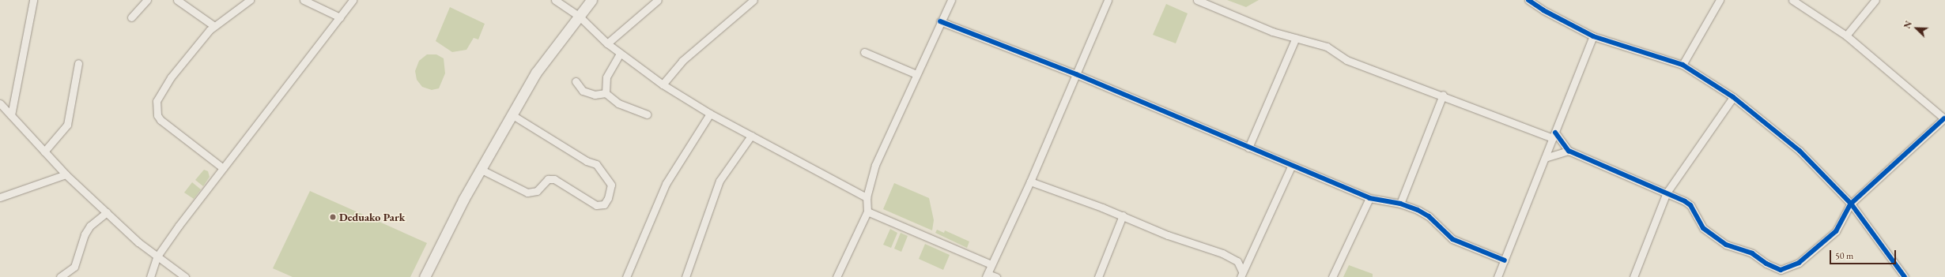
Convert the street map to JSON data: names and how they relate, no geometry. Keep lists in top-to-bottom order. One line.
{"places":["Deduako Park"],"scale_bar":"50 m","north":"top left"}
